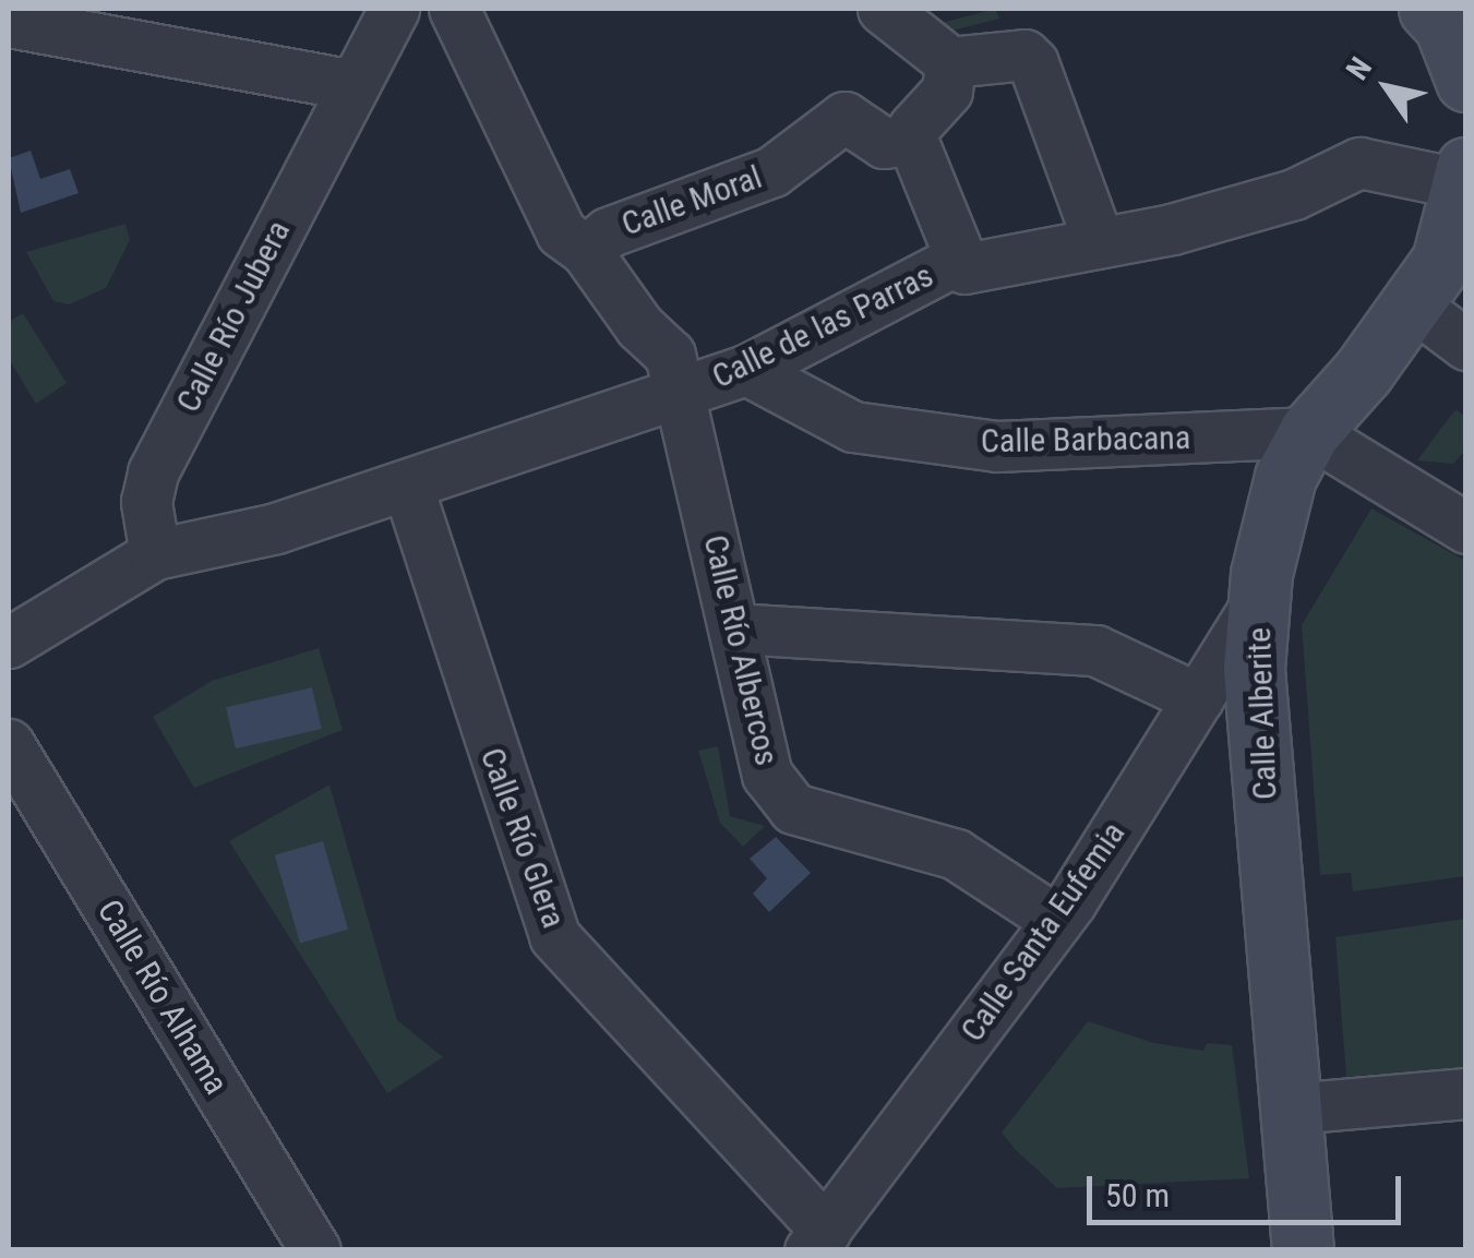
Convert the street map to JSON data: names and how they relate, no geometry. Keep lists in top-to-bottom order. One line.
{"streets":{"main road":["Calle Alberite"],"street":["Calle Moral","Calle Río Jubera","Calle de las Parras","Calle Barbacana","Calle Río Albercos","Calle Río Glera","Calle Santa Eufemia","Calle Río Alhama"]},"crossings":[["Calle Moral","Calle Río Albercos"],["Calle Río Jubera","Calle de las Parras"],["Calle de las Parras","Calle Barbacana"],["Calle de las Parras","Calle Río Albercos"],["Calle de las Parras","Calle Alberite"],["Calle de las Parras","Calle Río Glera"],["Calle Barbacana","Calle Alberite"],["Calle Río Albercos","Calle Santa Eufemia"],["Calle Alberite","Calle Santa Eufemia"],["Calle Río Glera","Calle Santa Eufemia"]],"scale_bar":"50 m","north":"top left"}
